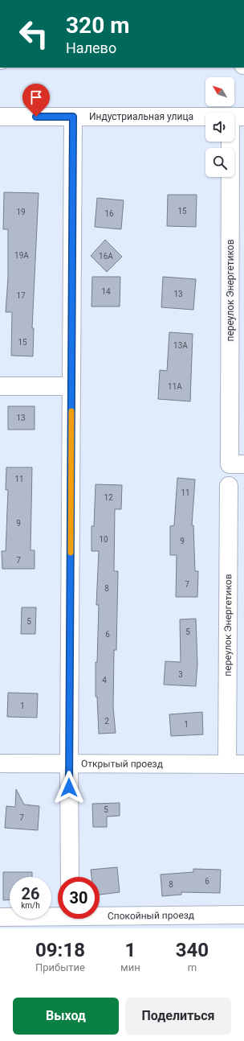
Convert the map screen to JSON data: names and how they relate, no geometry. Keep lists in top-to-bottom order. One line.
{"streets":{"street":["Индустриальная улица","переулок Энергетиков","Открытый проезд","Спокойный проезд"]},"crossings":[["Индустриальная улица","переулок Энергетиков"],["переулок Энергетиков","Открытый проезд"]],"house_numbers":["15","19","16","19А","16А","14","13","17","15","13А","11А","13","11","11","12","9","10","9","7","7","8","5","5","6","3","4","1","2","1","5","7","6","8"],"north":"top left","page":{"turn":["320 m","Налево"],"speed":"26 km/h","limit":"30","eta":["09:18","Прибытие","1","мин","340","m"],"buttons":["Выход","Поделиться"]}}
